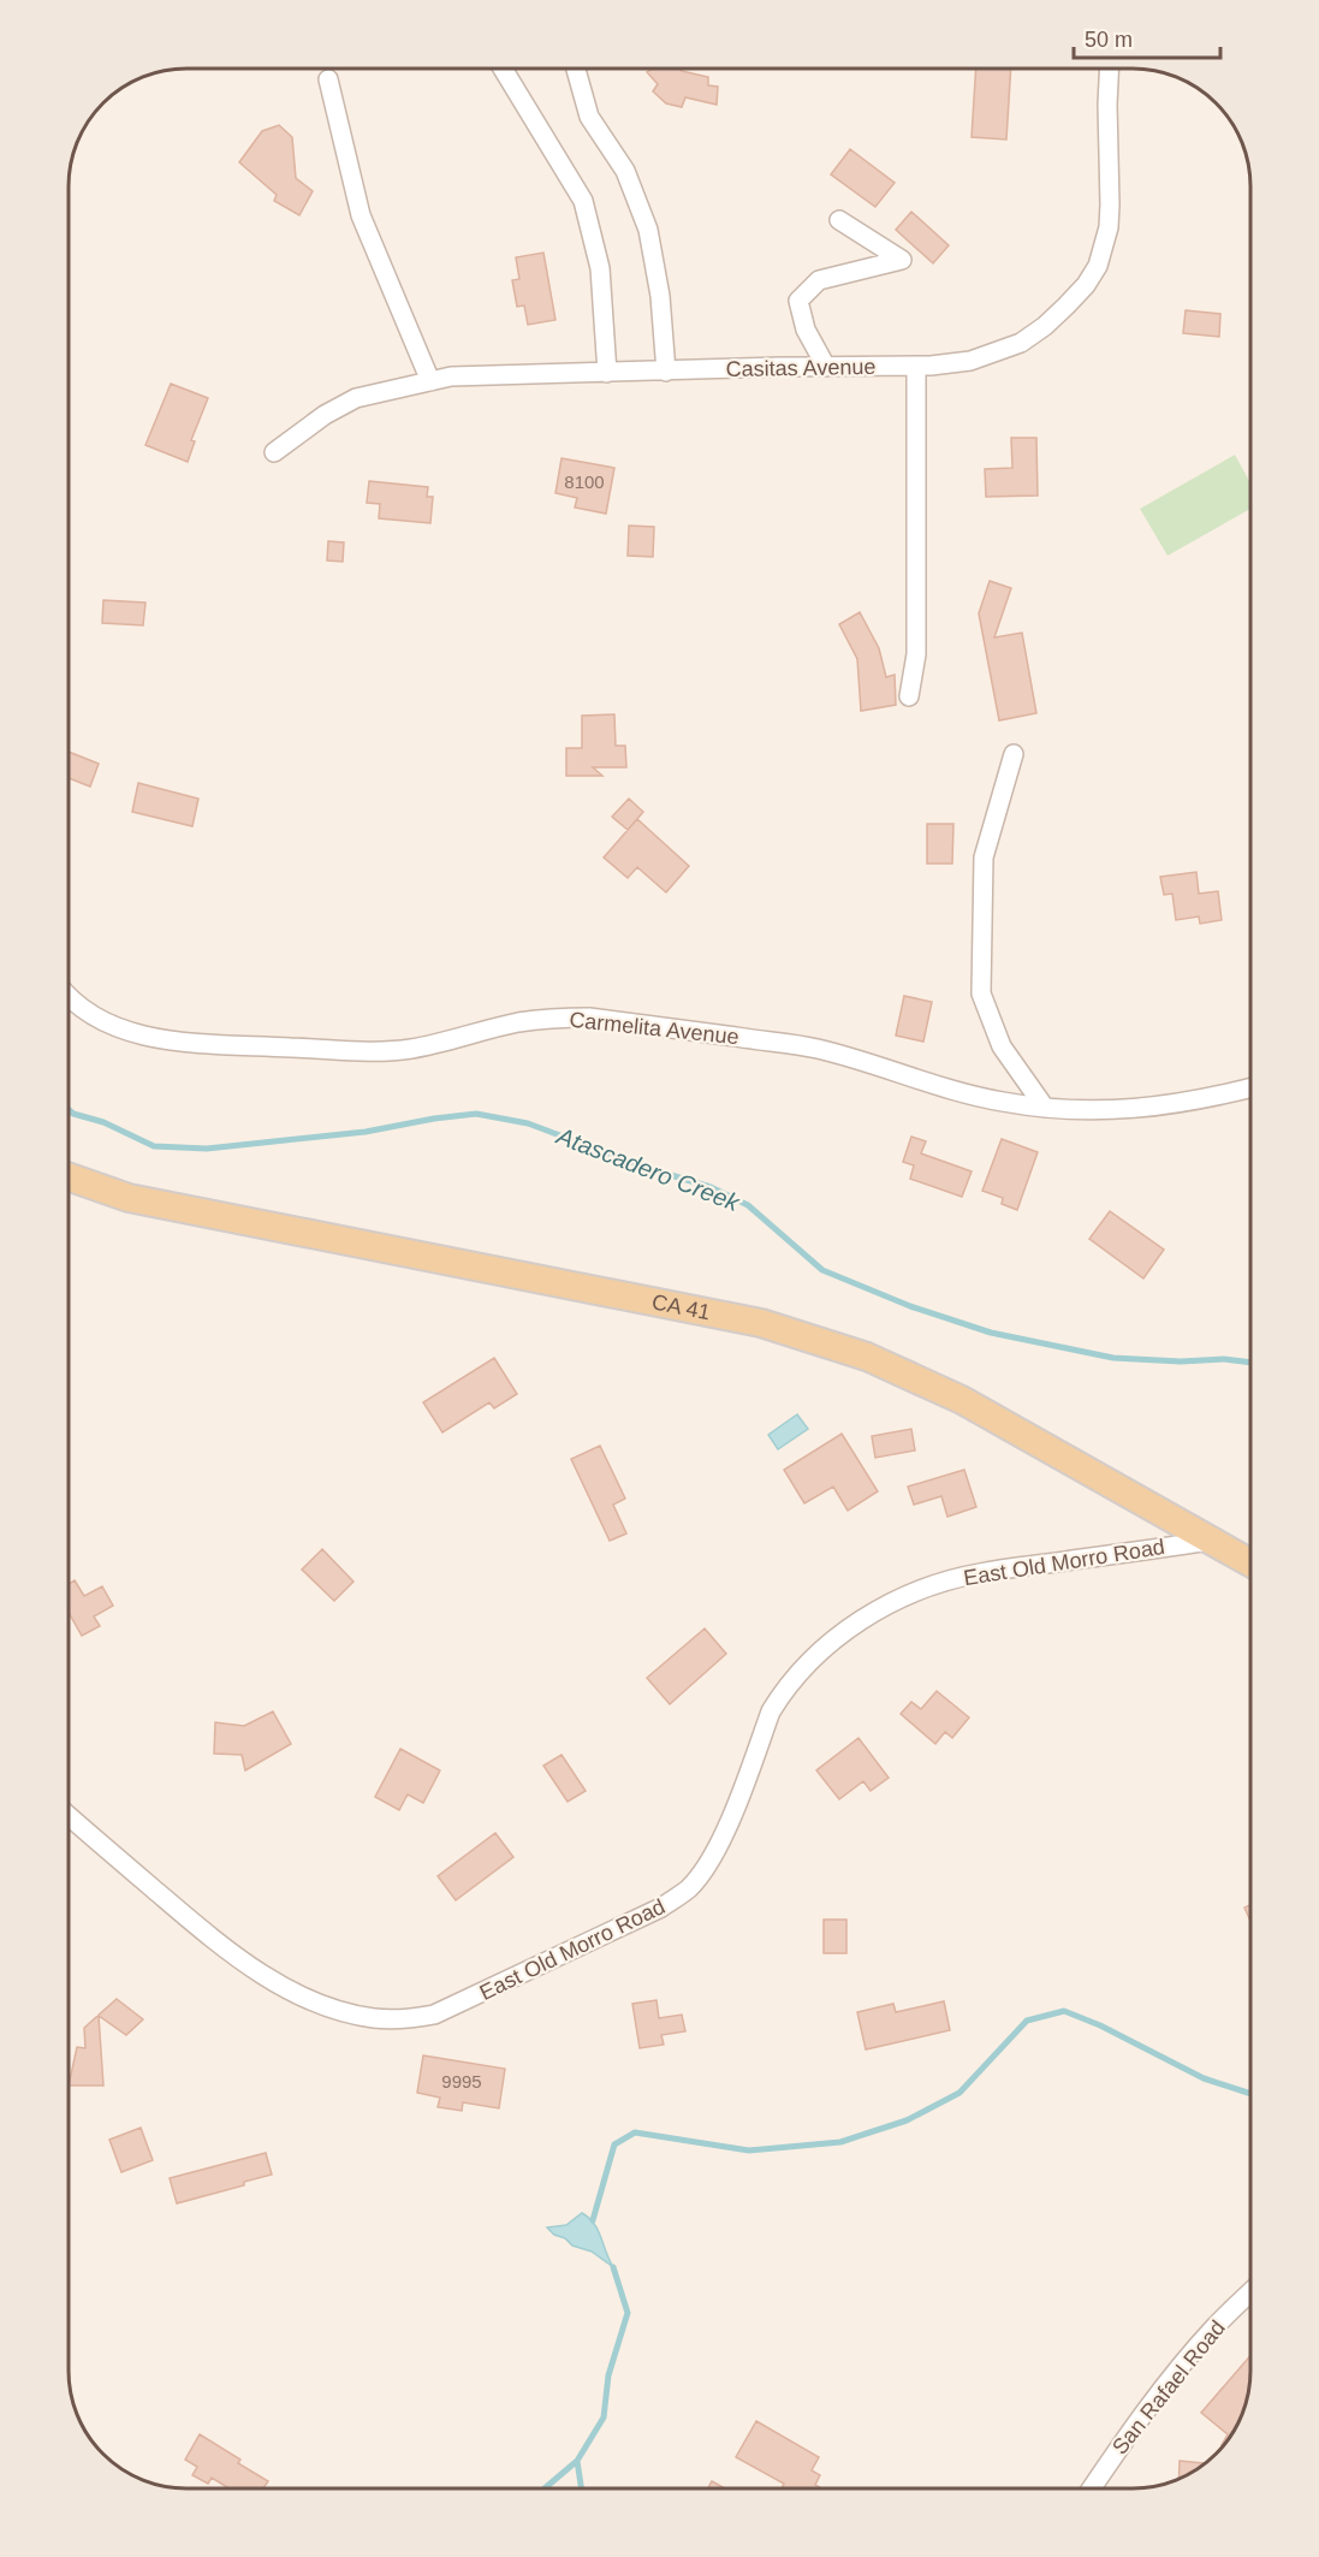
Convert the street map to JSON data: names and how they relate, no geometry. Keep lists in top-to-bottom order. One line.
{"streets":{"main road":["CA 41"],"street":["Casitas Avenue","Carmelita Avenue","East Old Morro Road","San Rafael Road"]},"crossings":[["CA 41","East Old Morro Road"]],"water":["Atascadero Creek"],"house_numbers":["8100","9995"],"scale_bar":"50 m"}
